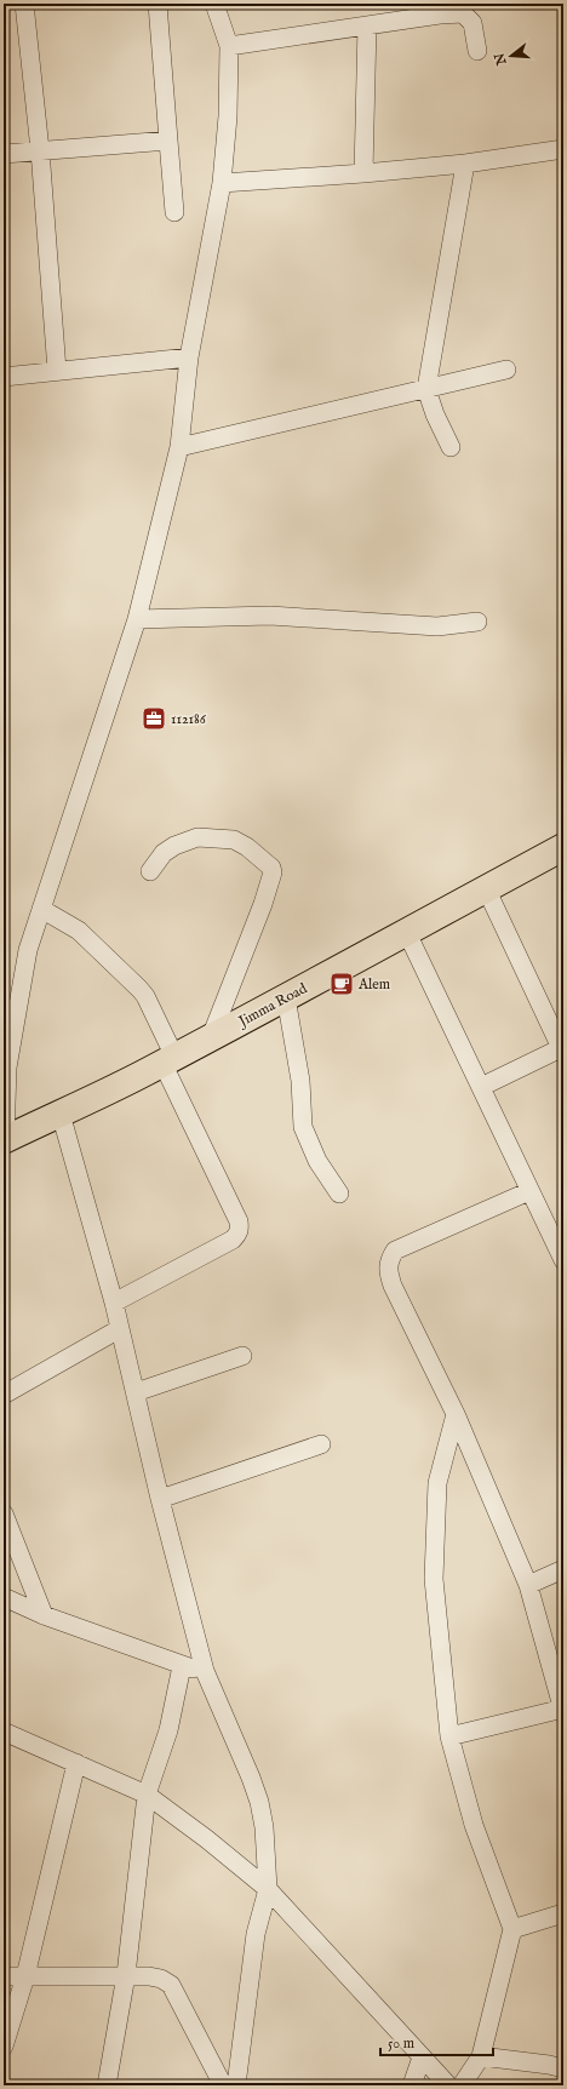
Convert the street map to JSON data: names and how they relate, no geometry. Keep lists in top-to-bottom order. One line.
{"streets":{"highway":["Jimma Road"]},"places":{"office":["112186"],"cafe":["Alem"]},"scale_bar":"50 m","north":"left"}
